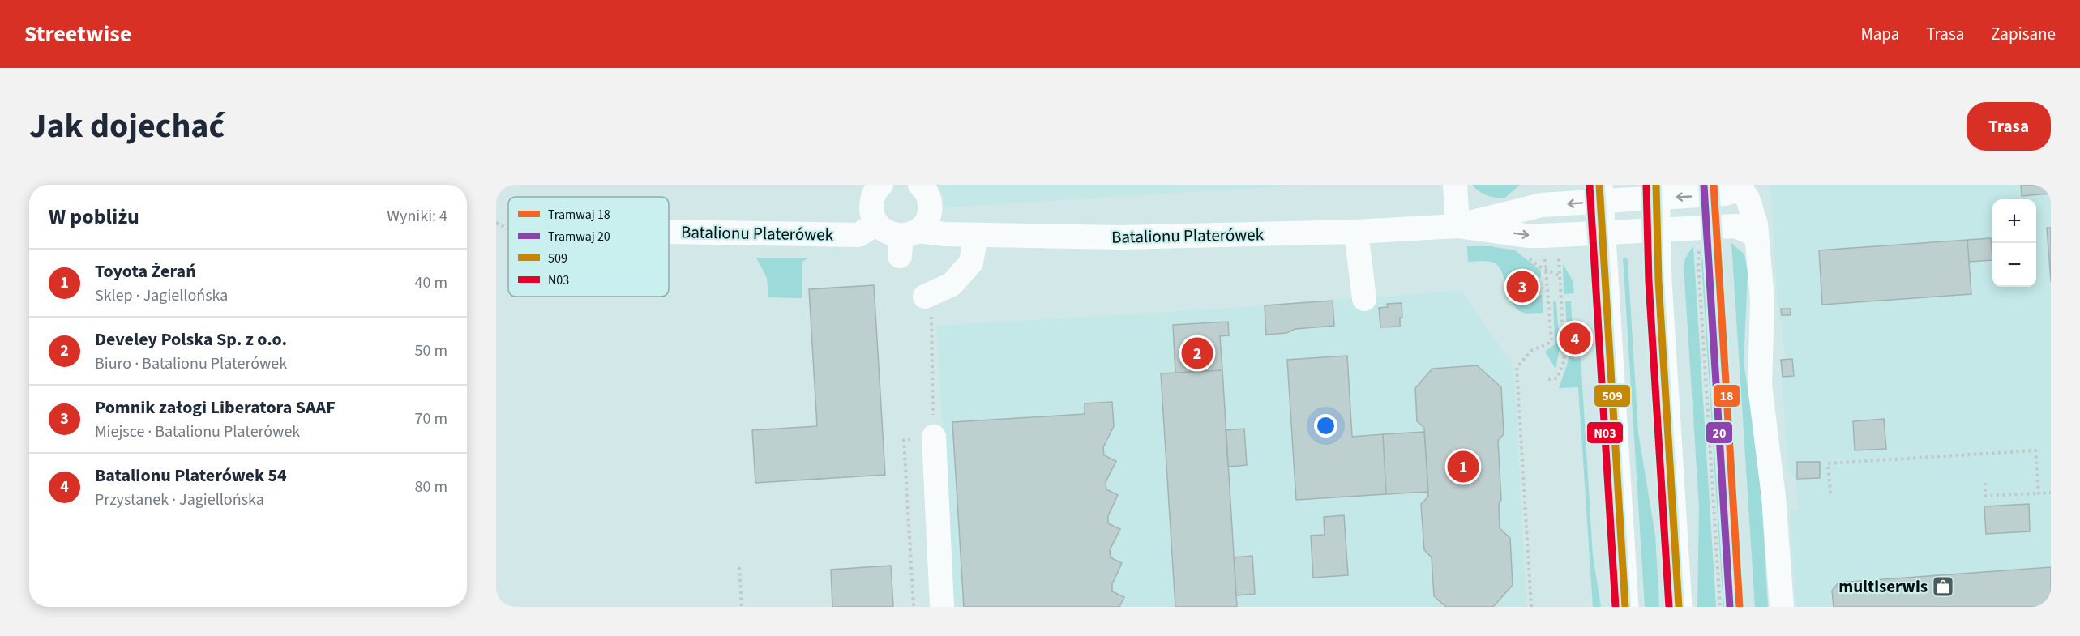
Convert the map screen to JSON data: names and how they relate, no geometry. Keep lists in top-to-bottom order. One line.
{"streets":{"street":["Batalionu Platerówek"]},"places":{"shop":["multiserwis"]},"lines":["tram line 18","transit line 509","transit line N03","tram line 20"],"legend":["Tramwaj 18","Tramwaj 20","509","N03"],"page":{"header":"Streetwise","nav":["Mapa","Trasa","Zapisane"],"title":"Jak dojechać","buttons":"Trasa","heading":["W pobliżu","Wyniki: 4"],"map_buttons":["+","−"],"list":[{"mark":"1","name":"Toyota Żerań","note":"Sklep · Jagiellońska","value":"40 m"},{"mark":"2","name":"Develey Polska Sp. z o.o.","note":"Biuro · Batalionu Platerówek","value":"50 m"},{"mark":"3","name":"Pomnik załogi Liberatora SAAF","note":"Miejsce · Batalionu Platerówek","value":"70 m"},{"mark":"4","name":"Batalionu Platerówek 54","note":"Przystanek · Jagiellońska","value":"80 m"}],"pins":["3","4","2","1"]}}
